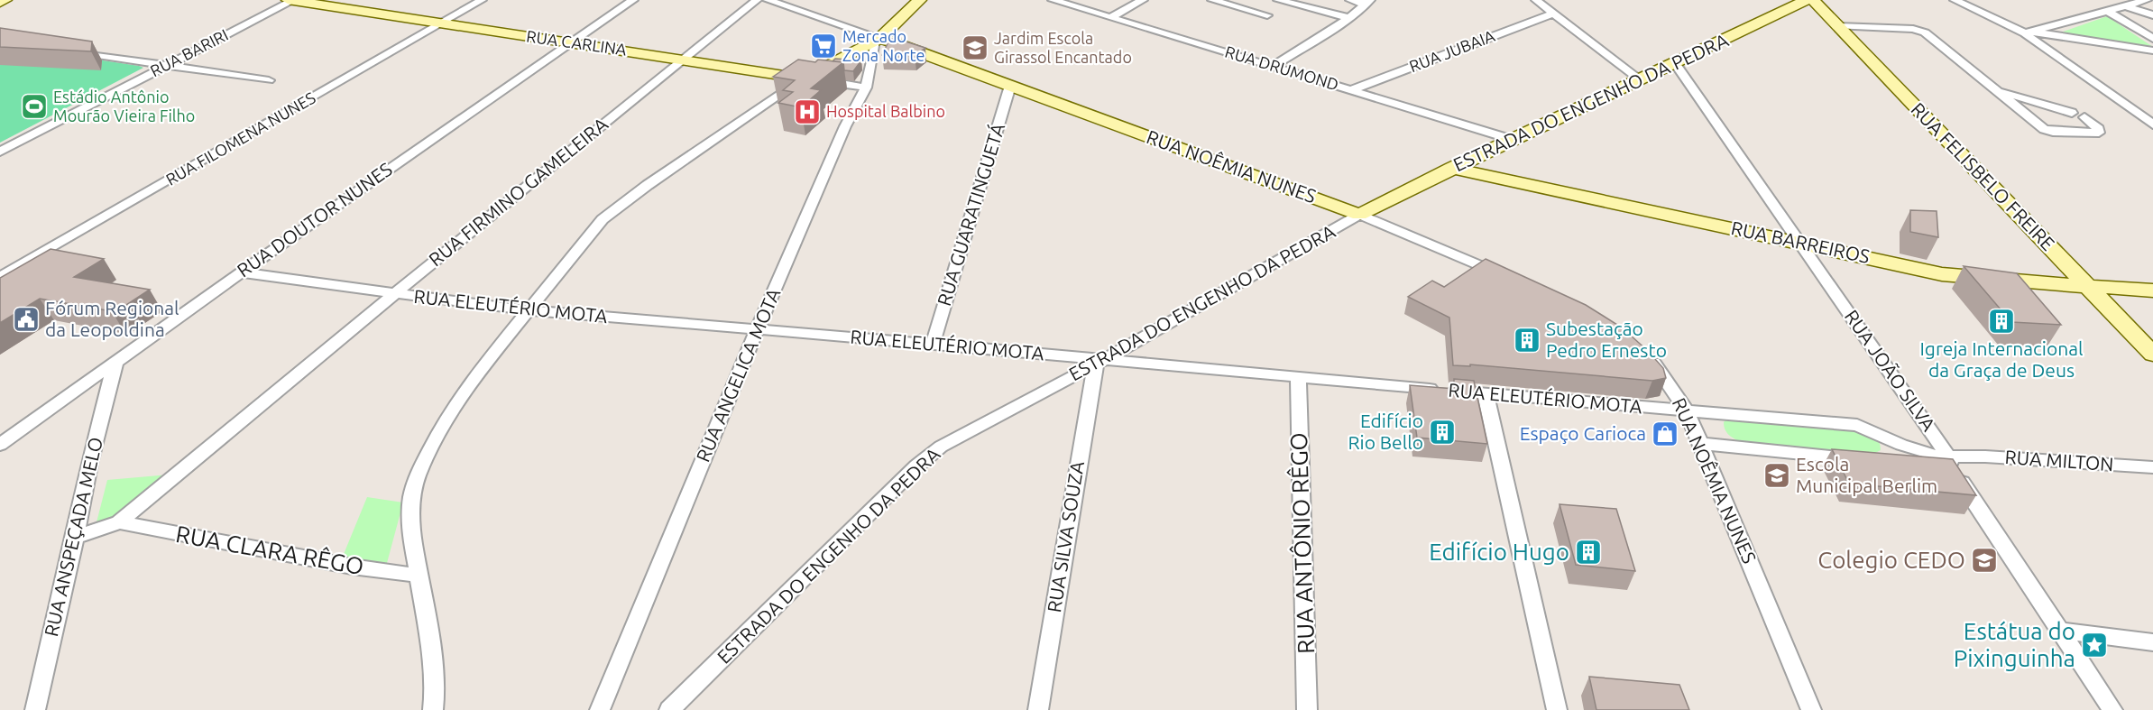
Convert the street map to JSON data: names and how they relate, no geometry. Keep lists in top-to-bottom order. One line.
{"streets":{"street":["RUA CARLINA","RUA JUBAIA","RUA BARIRI","RUA DRUMOND","ESTRADA DO ENGENHO DA PEDRA","RUA FILOMENA NUNES","RUA NOÊMIA NUNES","RUA FELISBELO FREIRE","RUA FIRMINO GAMELEIRA","RUA GUARATINGUETÁ","RUA DOUTOR NUNES","RUA BARREIROS","RUA ELEUTÉRIO MOTA","RUA JOÃO SILVA","RUA ANGELICA MOTA","RUA MILTON","RUA ANSPEÇADA MELO","RUA SILVA SOUZA","RUA ANTÔNIO RÊGO","RUA CLARA RÊGO"]},"crossings":[["RUA CARLINA","RUA BARIRI"],["RUA CARLINA","RUA FILOMENA NUNES"],["RUA CARLINA","RUA FIRMINO GAMELEIRA"],["RUA CARLINA","RUA DOUTOR NUNES"],["RUA CARLINA","RUA ANGELICA MOTA"],["RUA JUBAIA","RUA DRUMOND"],["RUA DRUMOND","ESTRADA DO ENGENHO DA PEDRA"],["ESTRADA DO ENGENHO DA PEDRA","RUA NOÊMIA NUNES"],["ESTRADA DO ENGENHO DA PEDRA","RUA BARREIROS"],["ESTRADA DO ENGENHO DA PEDRA","RUA ELEUTÉRIO MOTA"],["ESTRADA DO ENGENHO DA PEDRA","RUA JOÃO SILVA"],["ESTRADA DO ENGENHO DA PEDRA","RUA SILVA SOUZA"],["RUA NOÊMIA NUNES","RUA GUARATINGUETÁ"],["RUA NOÊMIA NUNES","RUA ELEUTÉRIO MOTA"],["RUA FELISBELO FREIRE","RUA BARREIROS"],["RUA FIRMINO GAMELEIRA","RUA ELEUTÉRIO MOTA"],["RUA FIRMINO GAMELEIRA","RUA ANSPEÇADA MELO"],["RUA FIRMINO GAMELEIRA","RUA CLARA RÊGO"],["RUA GUARATINGUETÁ","RUA ELEUTÉRIO MOTA"],["RUA DOUTOR NUNES","RUA ELEUTÉRIO MOTA"],["RUA DOUTOR NUNES","RUA ANSPEÇADA MELO"],["RUA BARREIROS","RUA JOÃO SILVA"],["RUA ELEUTÉRIO MOTA","RUA JOÃO SILVA"],["RUA ELEUTÉRIO MOTA","RUA ANGELICA MOTA"],["RUA ELEUTÉRIO MOTA","RUA MILTON"],["RUA ELEUTÉRIO MOTA","RUA SILVA SOUZA"],["RUA ELEUTÉRIO MOTA","RUA ANTÔNIO RÊGO"],["RUA JOÃO SILVA","RUA MILTON"]],"places":{"supermarket":["Mercado Zona Norte"],"school or university":["Jardim Escola Girassol Encantado","Escola Municipal Berlim","Colegio CEDO"],"sports":["Estádio Antônio Mourão Vieira Filho"],"hospital":["Hospital Balbino"],"public building":["Fórum Regional da Leopoldina"],"building":["Igreja Internacional da Graça de Deus","Subestação Pedro Ernesto","Edifício Rio Bello","Edifício Hugo"],"shop":["Espaço Carioca"],"place":["Estátua do Pixinguinha"]}}
